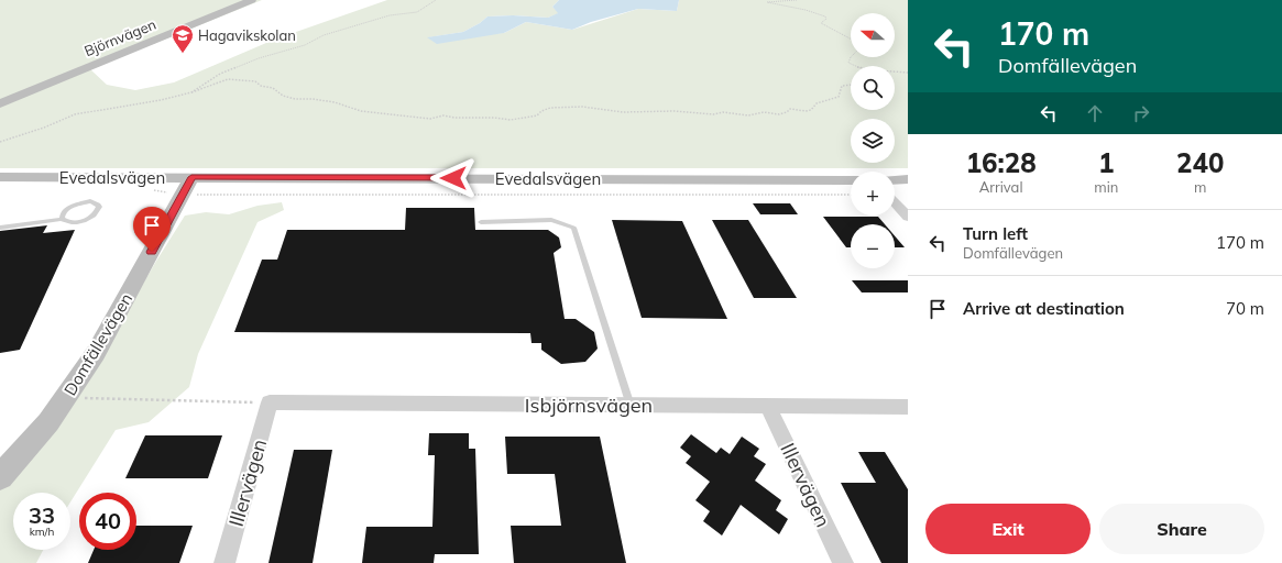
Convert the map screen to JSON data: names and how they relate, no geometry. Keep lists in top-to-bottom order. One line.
{"streets":{"street":["Björnvägen","Evedalsvägen","Domfällevägen","Isbjörnsvägen","Illervägen"]},"crossings":[["Evedalsvägen","Domfällevägen"],["Isbjörnsvägen","Illervägen"]],"places":{"school or university":["Hagavikskolan"]},"north":"left","page":{"turn":["170 m","Domfällevägen"],"map_buttons":["+","−"],"eta":["16:28","Arrival","1","min","240","m"],"list":[{"name":"Turn left","note":"Domfällevägen","value":"170 m"},{"name":"Arrive at destination","value":"70 m"}],"speed":"33 km/h","limit":"40","buttons":["Exit","Share"]}}
